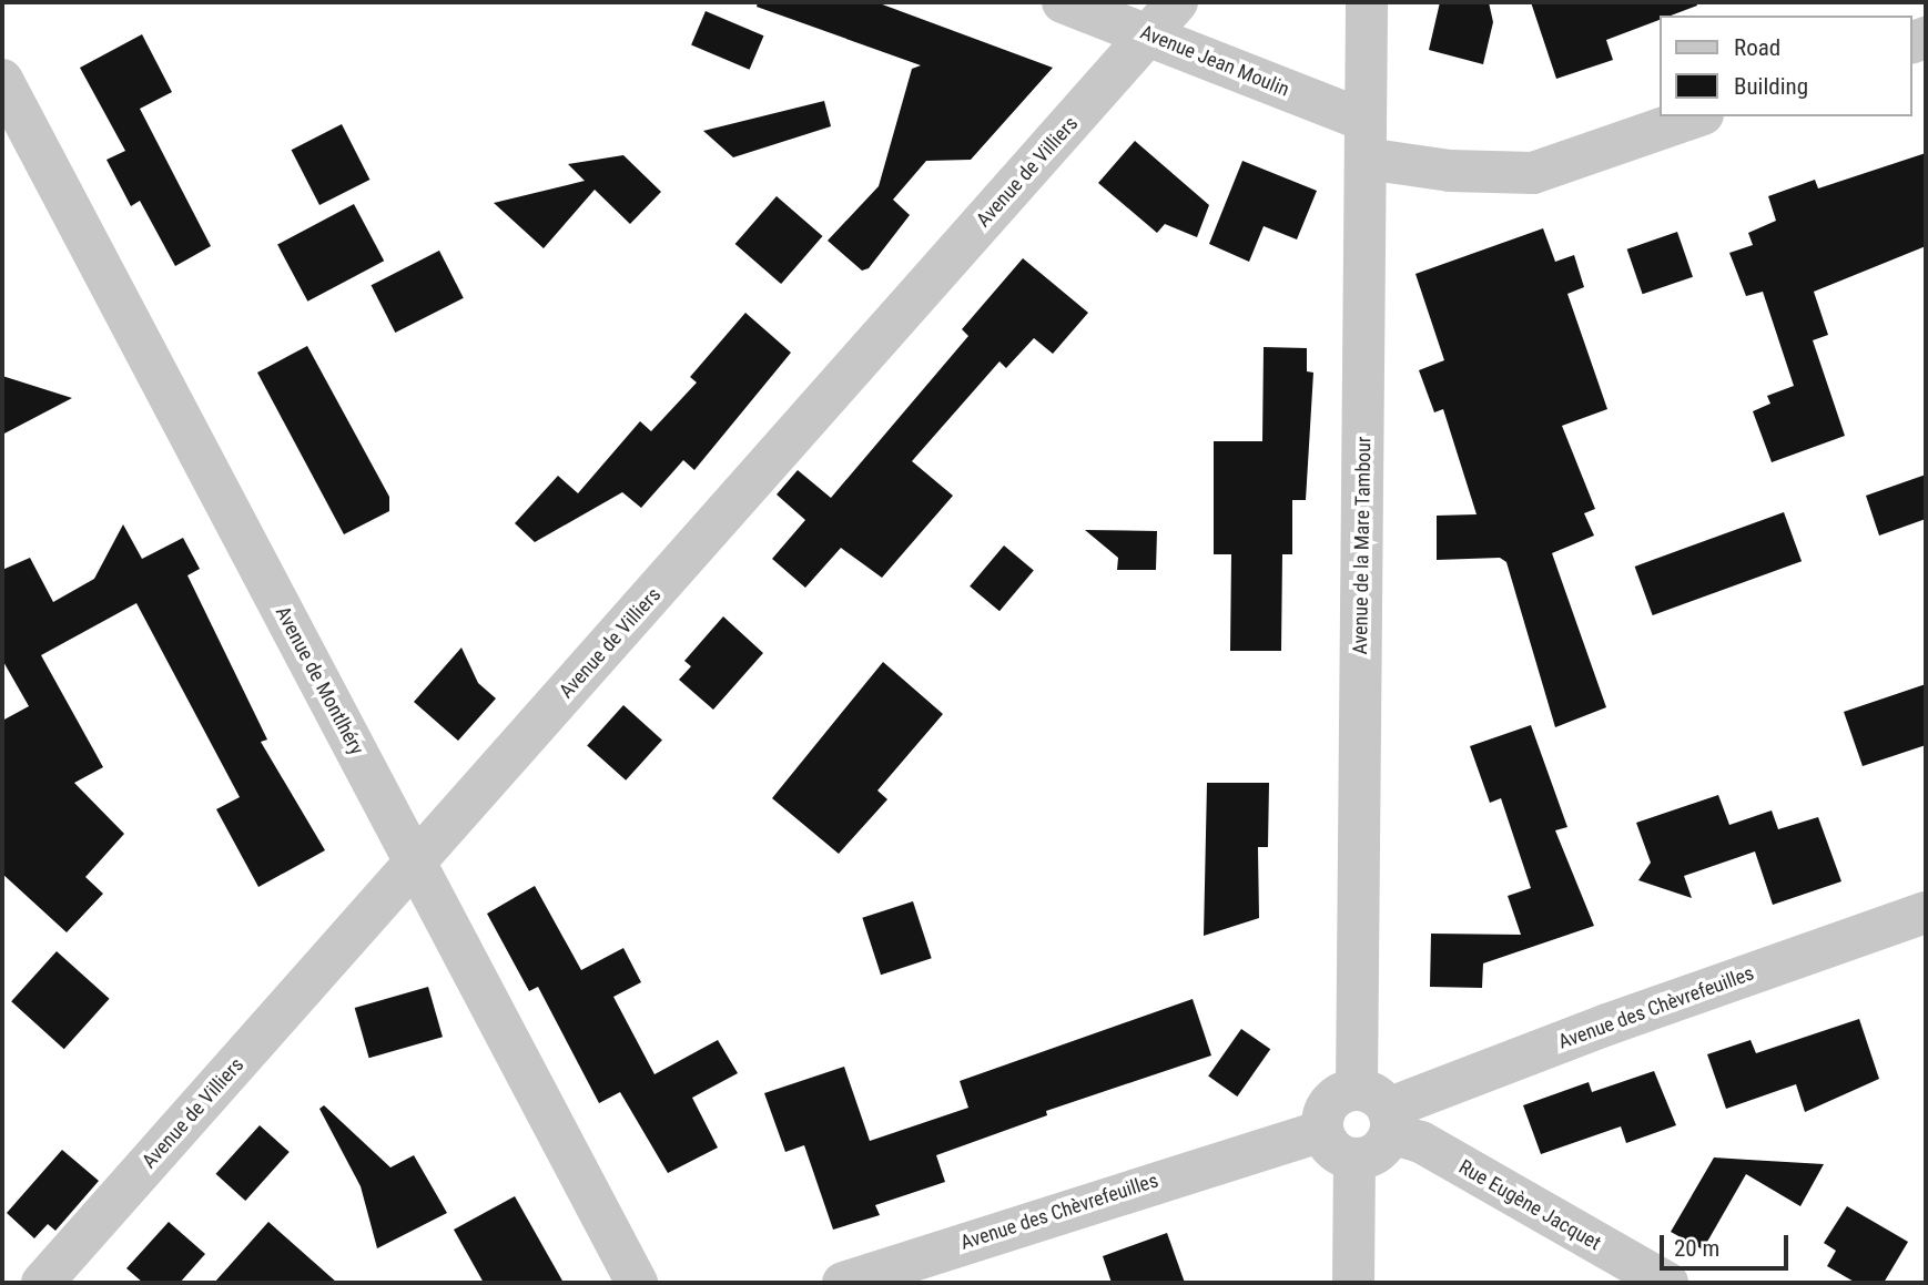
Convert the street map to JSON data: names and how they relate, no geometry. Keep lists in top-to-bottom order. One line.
{"streets":{"street":["Avenue Jean Moulin","Avenue de Villiers","Avenue de la Mare Tambour","Avenue de Montlhéry","Avenue des Chèvrefeuilles","Rue Eugène Jacquet"]},"crossings":[["Avenue Jean Moulin","Avenue de Villiers"],["Avenue Jean Moulin","Avenue de la Mare Tambour"],["Avenue de Villiers","Avenue de Montlhéry"],["Avenue de la Mare Tambour","Avenue des Chèvrefeuilles"],["Avenue de la Mare Tambour","Rue Eugène Jacquet"],["Avenue des Chèvrefeuilles","Rue Eugène Jacquet"]],"legend":["Road","Building"],"scale_bar":"20 m"}
